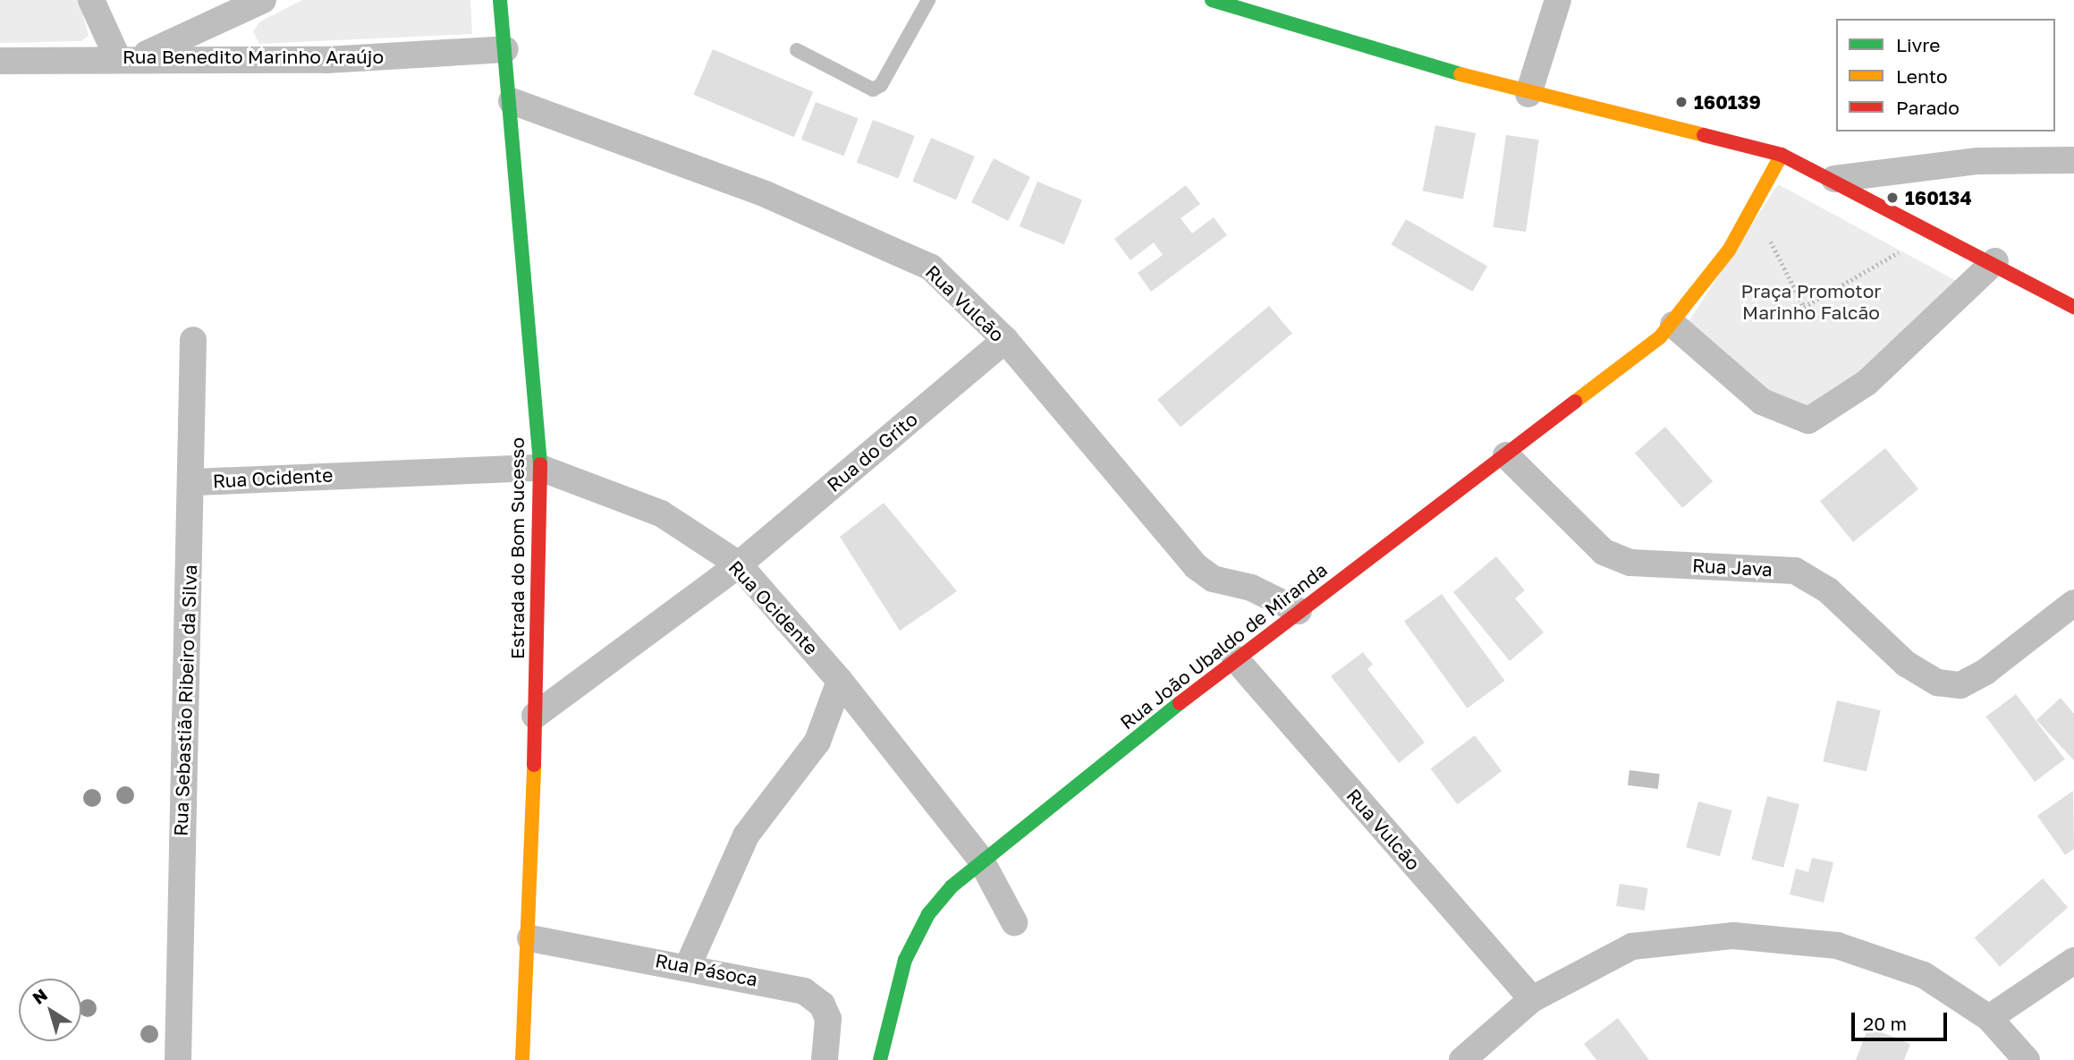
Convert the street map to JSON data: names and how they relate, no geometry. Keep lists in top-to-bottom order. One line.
{"streets":{"street":["Rua Benedito Marinho Araújo","Rua Vulcão","Rua do Grito","Rua Ocidente","Estrada do Bom Sucesso","Rua Java","Rua João Ubaldo de Miranda","Rua Sebastião Ribeiro da Silva","Rua Pásoca"]},"crossings":[["Rua Benedito Marinho Araújo","Estrada do Bom Sucesso"],["Rua Vulcão","Rua do Grito"],["Rua Vulcão","Estrada do Bom Sucesso"],["Rua Vulcão","Rua João Ubaldo de Miranda"],["Rua do Grito","Rua Ocidente"],["Rua do Grito","Estrada do Bom Sucesso"],["Rua Ocidente","Estrada do Bom Sucesso"],["Rua Ocidente","Rua João Ubaldo de Miranda"],["Rua Ocidente","Rua Sebastião Ribeiro da Silva"],["Estrada do Bom Sucesso","Rua Pásoca"],["Rua Java","Rua João Ubaldo de Miranda"]],"parks":["Praça Promotor Marinho Falcão"],"places":["160139","160134"],"legend":["Livre","Lento","Parado"],"scale_bar":"20 m","north":"top left"}
